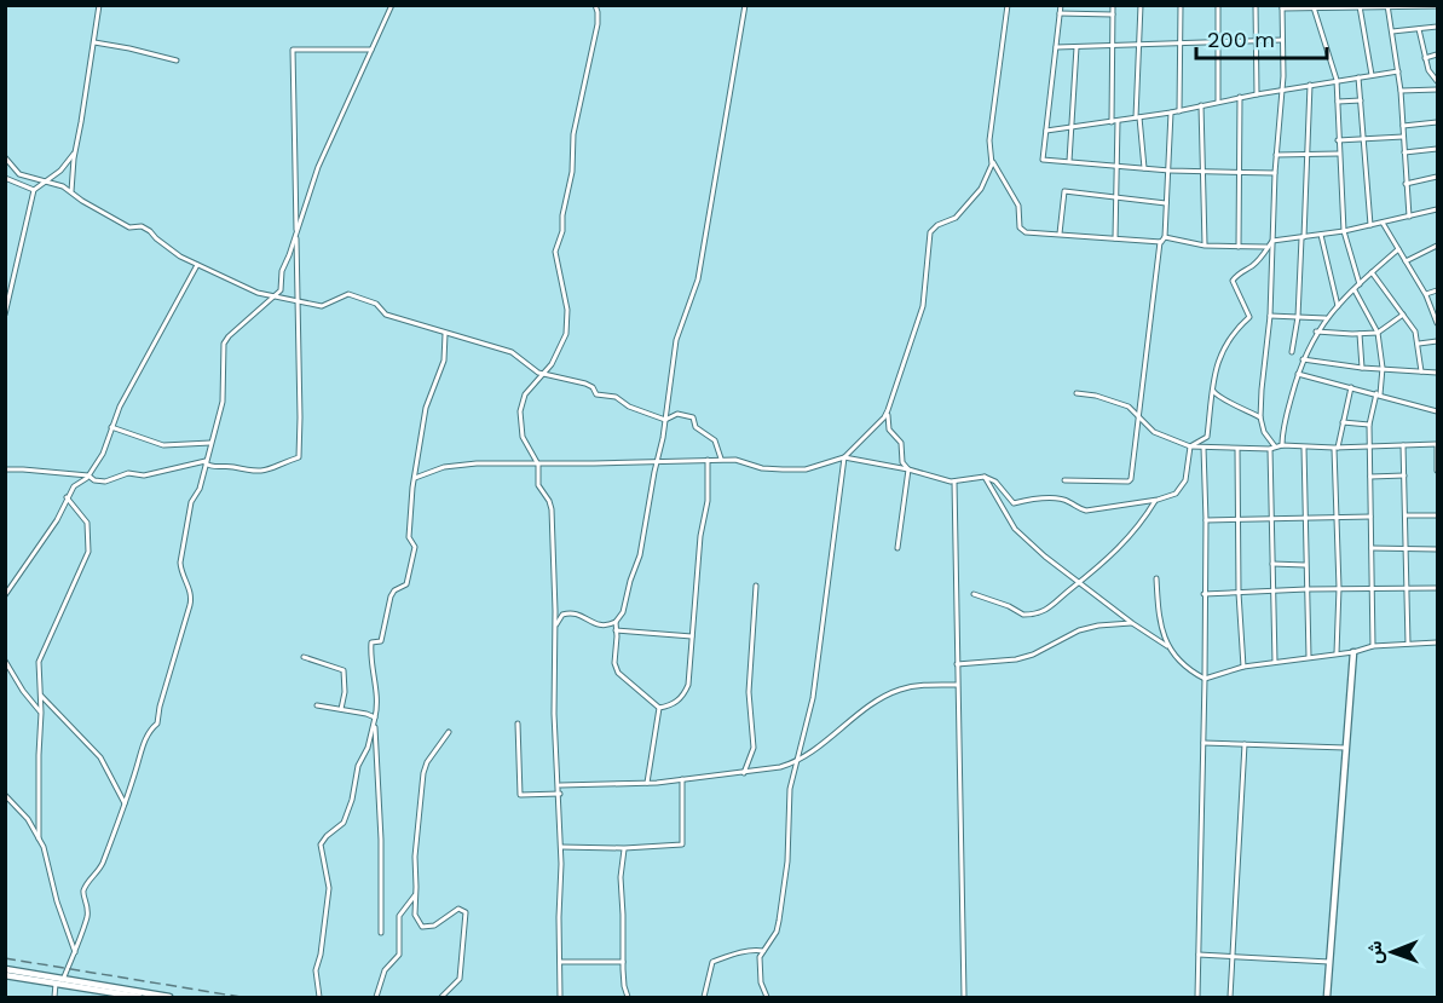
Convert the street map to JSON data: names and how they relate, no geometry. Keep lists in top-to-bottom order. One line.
{"scale_bar":"200 m","north":"left"}
